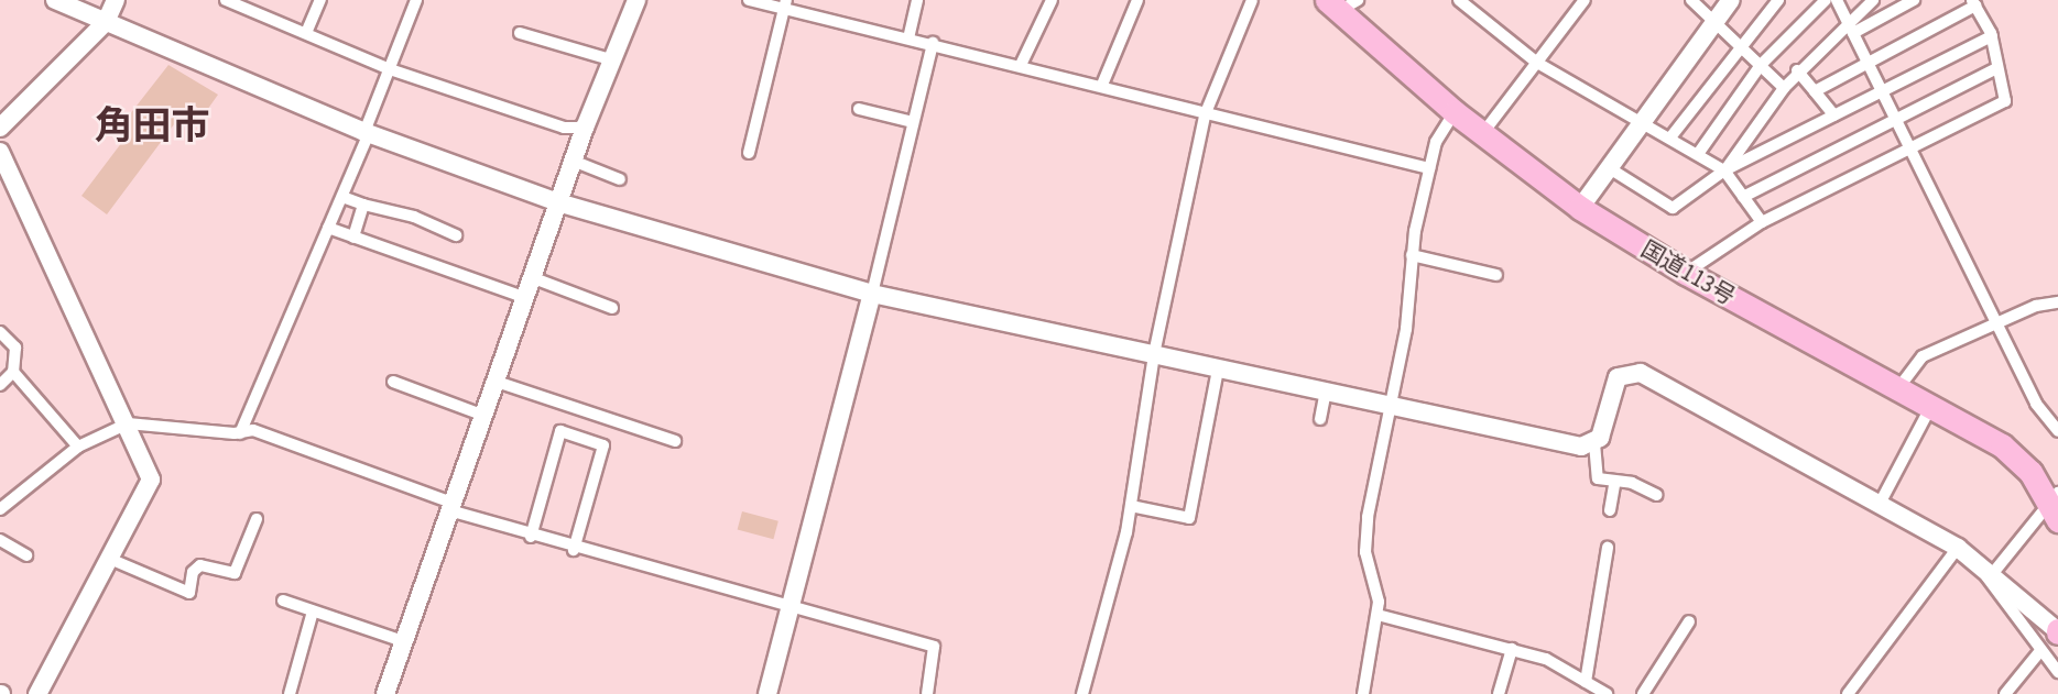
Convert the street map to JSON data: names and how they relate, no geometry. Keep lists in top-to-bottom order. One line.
{"streets":{"highway":["国道113号"]},"districts":["角田市"]}
